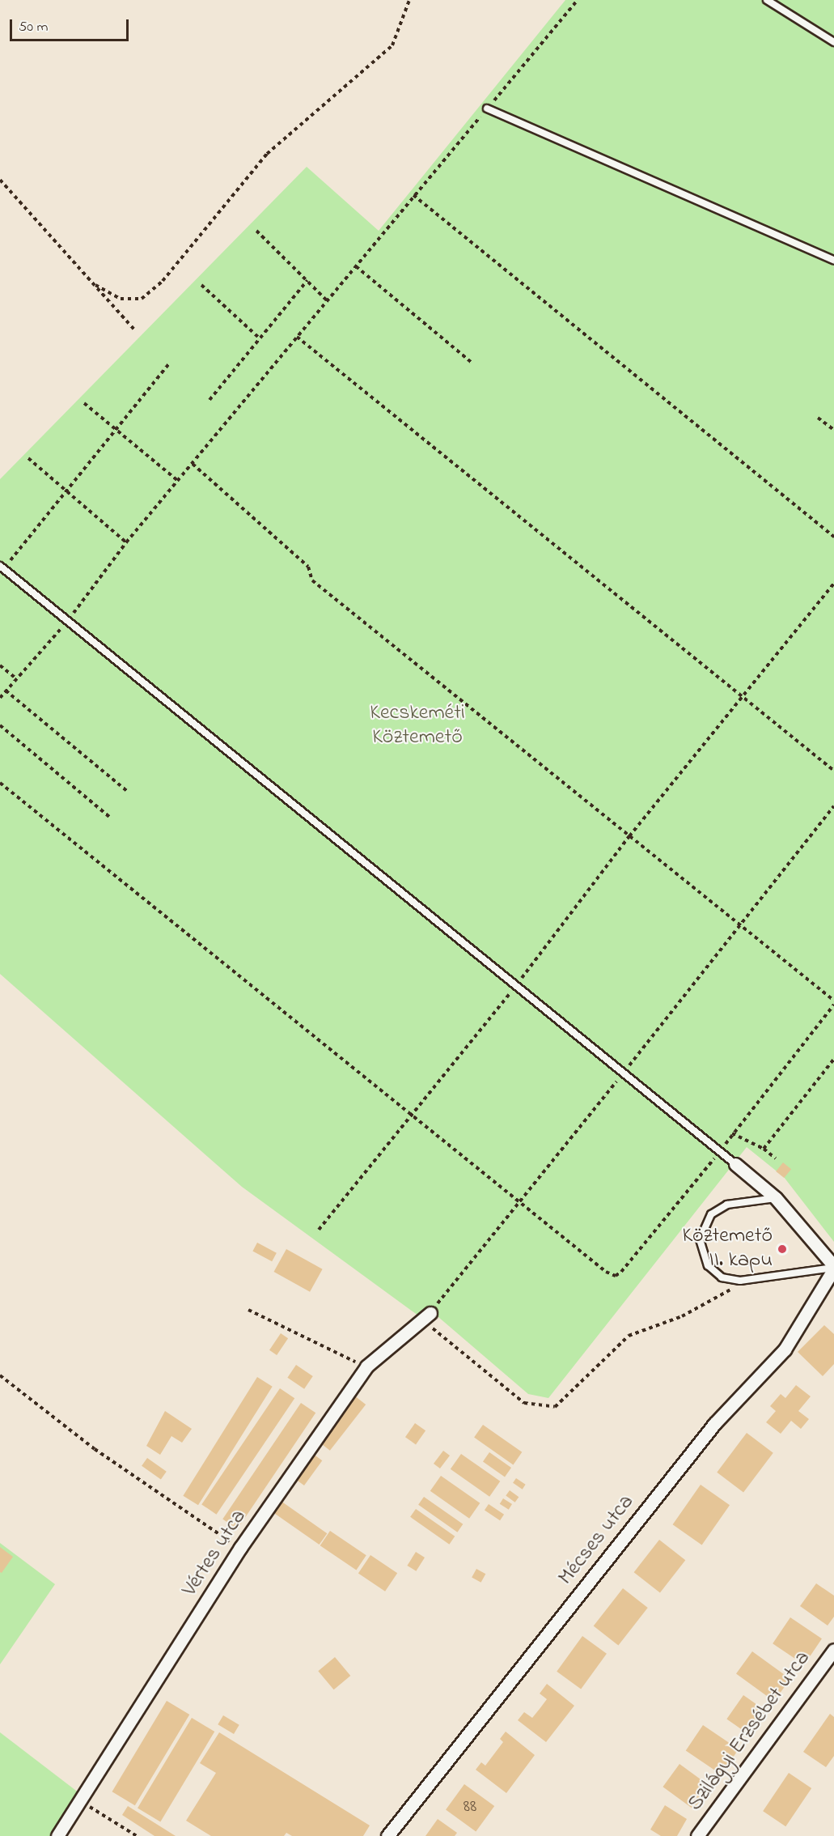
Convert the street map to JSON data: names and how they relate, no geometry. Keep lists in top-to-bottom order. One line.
{"streets":{"street":["Mécses utca","Vértes utca","Szilágyi Erzsébet utca"]},"parks":["Kecskeméti Köztemető"],"places":["Köztemető II. kapu"],"house_numbers":["88"],"scale_bar":"50 m"}
